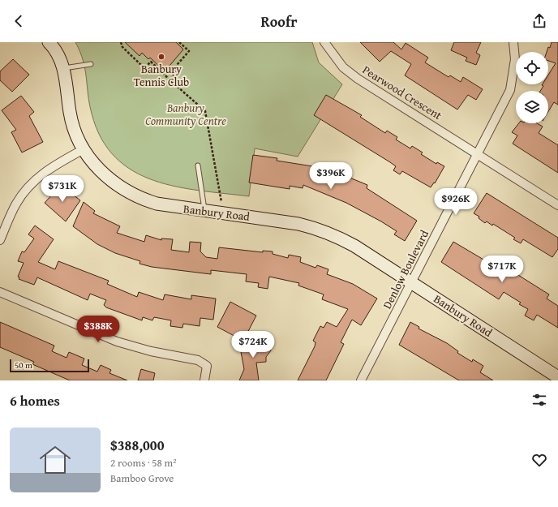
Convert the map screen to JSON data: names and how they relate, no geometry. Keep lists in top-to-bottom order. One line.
{"streets":{"street":["Pearwood Crescent","Banbury Road","Denlow Boulevard"]},"crossings":[["Pearwood Crescent","Denlow Boulevard"],["Banbury Road","Denlow Boulevard"]],"parks":["Banbury Community Centre"],"places":["Banbury Tennis Club"],"scale_bar":"50 m","page":{"header":"Roofr","price":["$396K","$731K","$926K","$717K","$388K","$724K"],"scale":"50 m","heading":"6 homes","list":[{"name":"$388,000","note":"2 rooms · 58 m² · Bamboo Grove"}]}}
